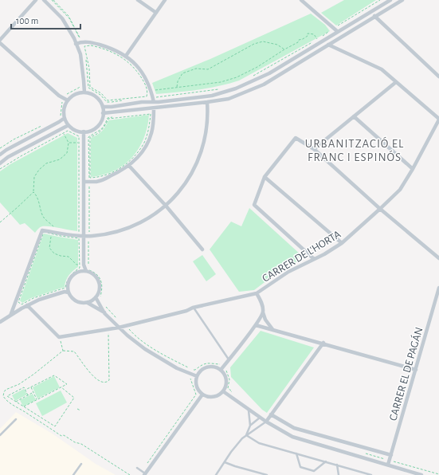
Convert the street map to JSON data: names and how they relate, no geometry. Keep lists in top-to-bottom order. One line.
{"streets":{"street":["CARRER DE L'HORTA","CARRER EL DE PAGÁN"]},"districts":["URBANITZACIÓ EL FRANC I ESPINÓS"],"scale_bar":"100 m"}
